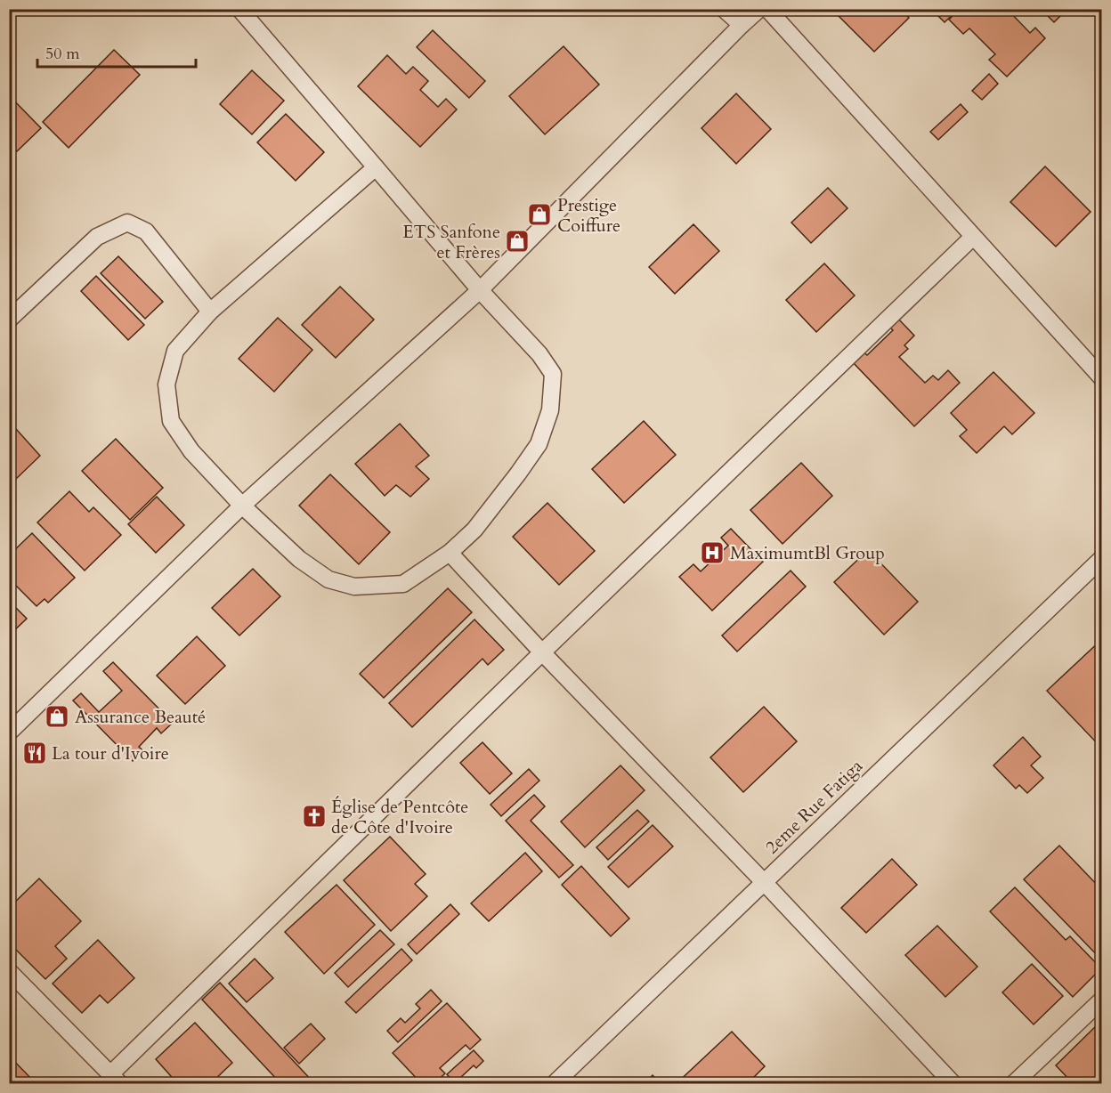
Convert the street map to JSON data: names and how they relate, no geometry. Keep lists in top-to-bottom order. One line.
{"streets":{"street":["2eme Rue Fatiga"]},"places":{"shop":["Prestige Coiffure","ETS Sanfone et Frères","Assurance Beauté"],"hospital":["MaximumtBl Group"],"restaurant":["La tour d'Ivoire"],"church":["Église de Pentcôte de Côte d'Ivoire"]},"scale_bar":"50 m"}
